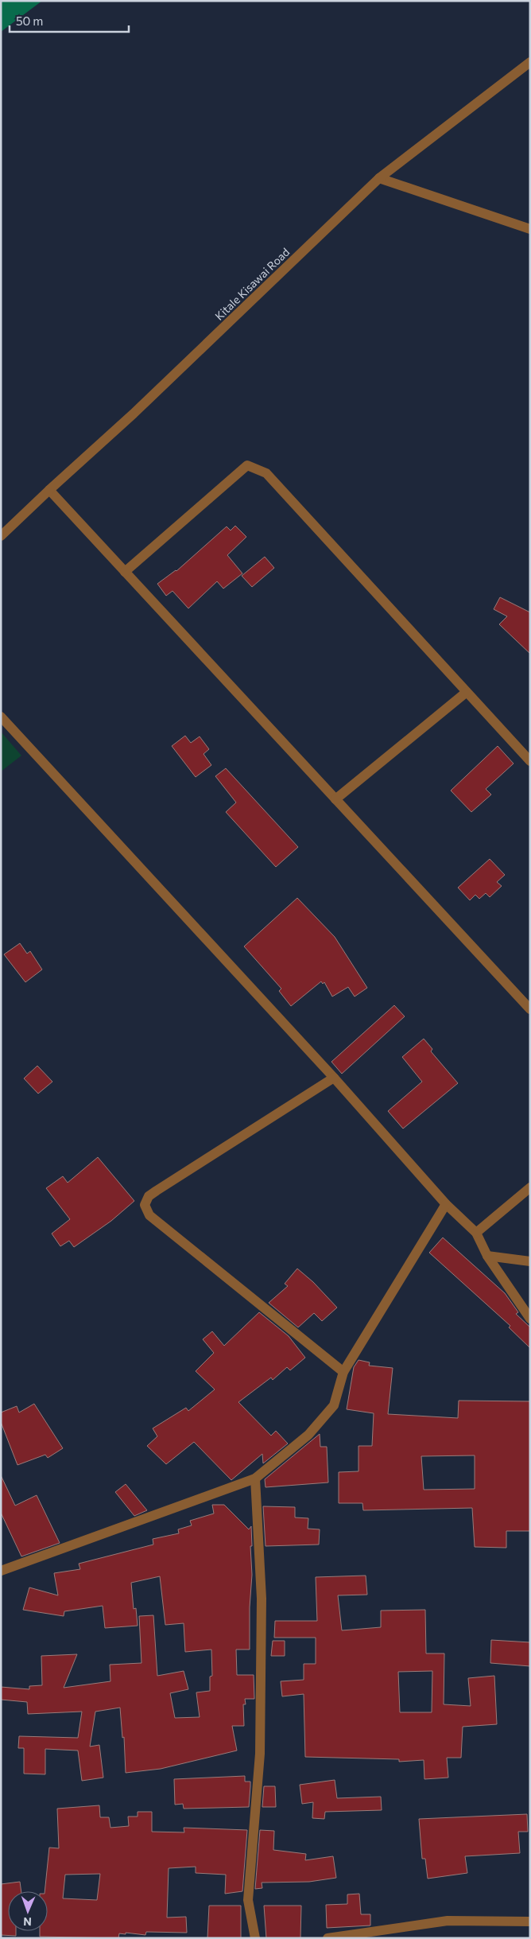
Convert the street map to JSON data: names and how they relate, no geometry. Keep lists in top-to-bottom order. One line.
{"streets":{"street":["Kitale Kisawai Road"]},"scale_bar":"50 m","north":"bottom"}
